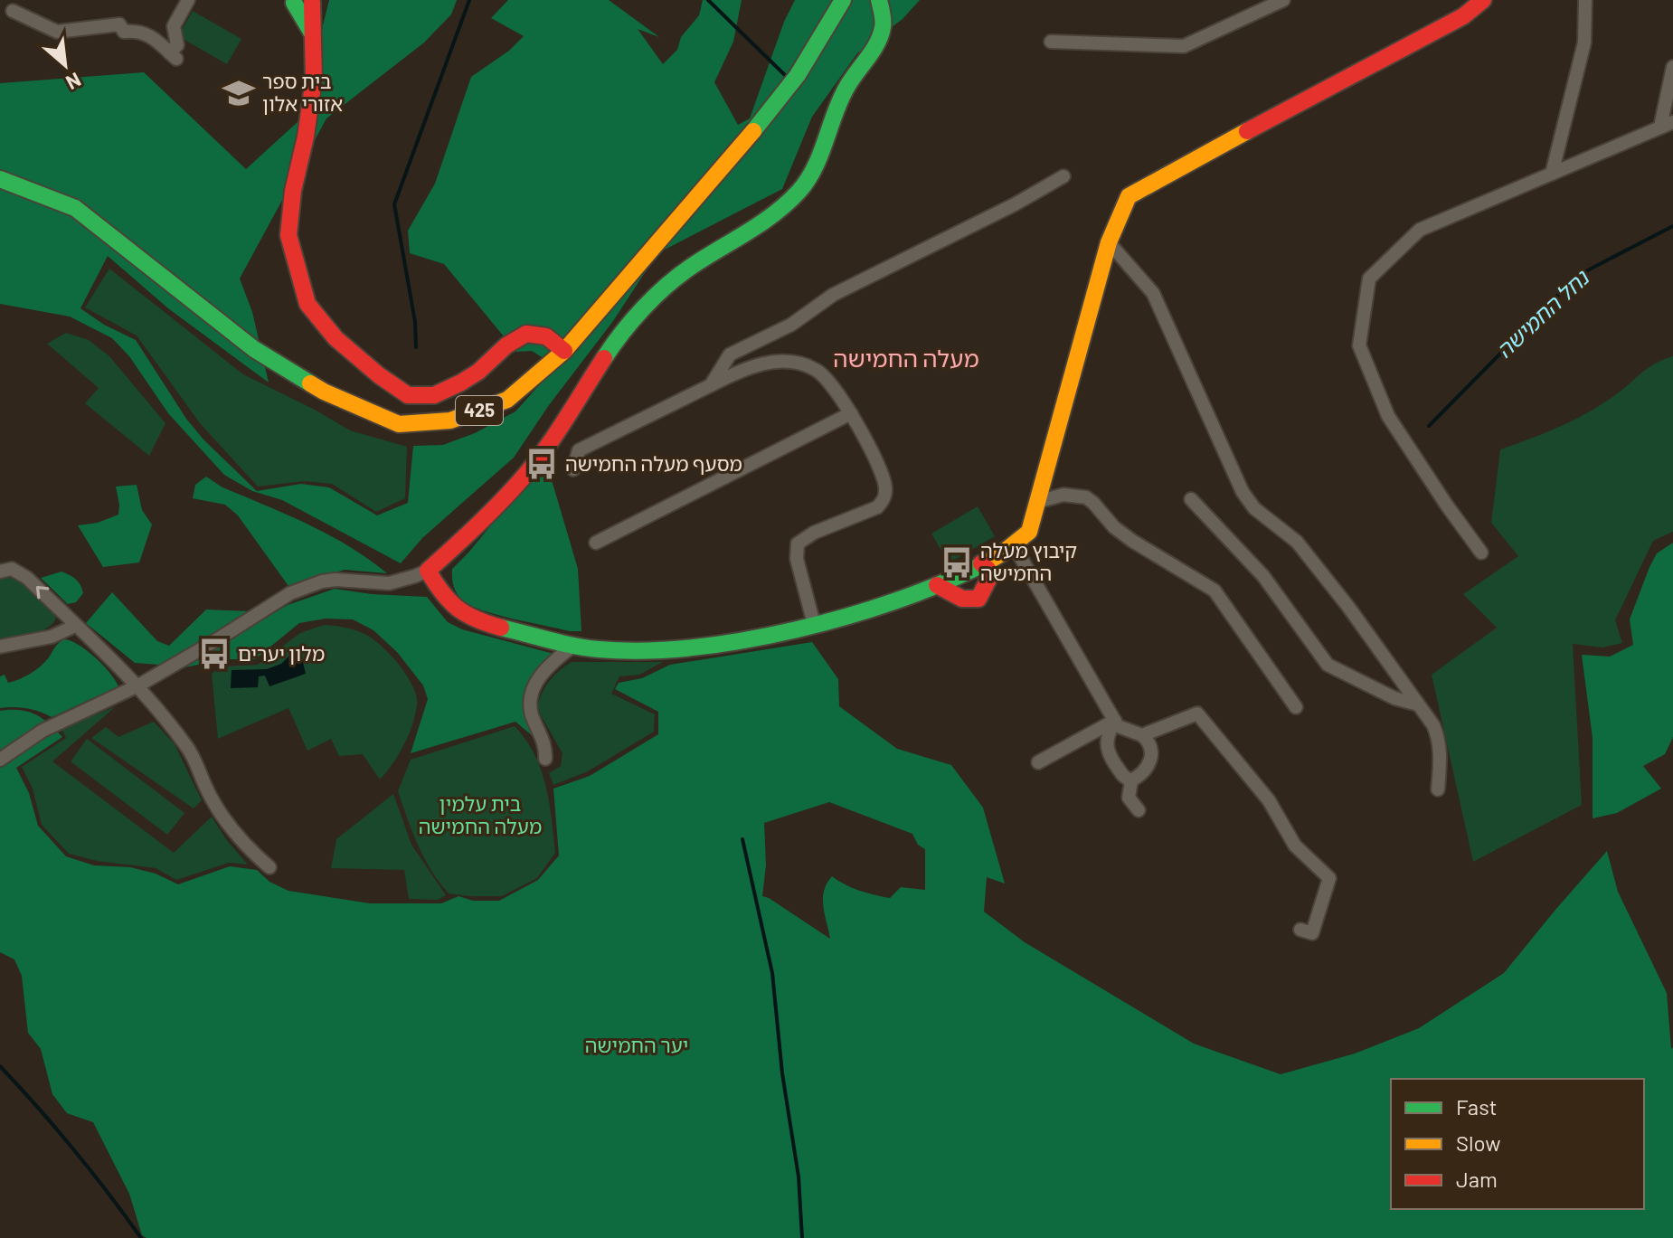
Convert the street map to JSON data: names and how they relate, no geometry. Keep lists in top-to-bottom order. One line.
{"streets":{"street":["425"]},"districts":["מעלה החמישה"],"water":["נחל החמישה"],"parks":["בית עלמין מעלה החמישה","יער החמישה"],"places":{"school or university":["בית ספר אזורי אלון"],"bus stop":["מסעף מעלה החמישה","קיבוץ מעלה החמישה","מלון יערים"]},"legend":["Fast","Slow","Jam"],"north":"bottom right"}
